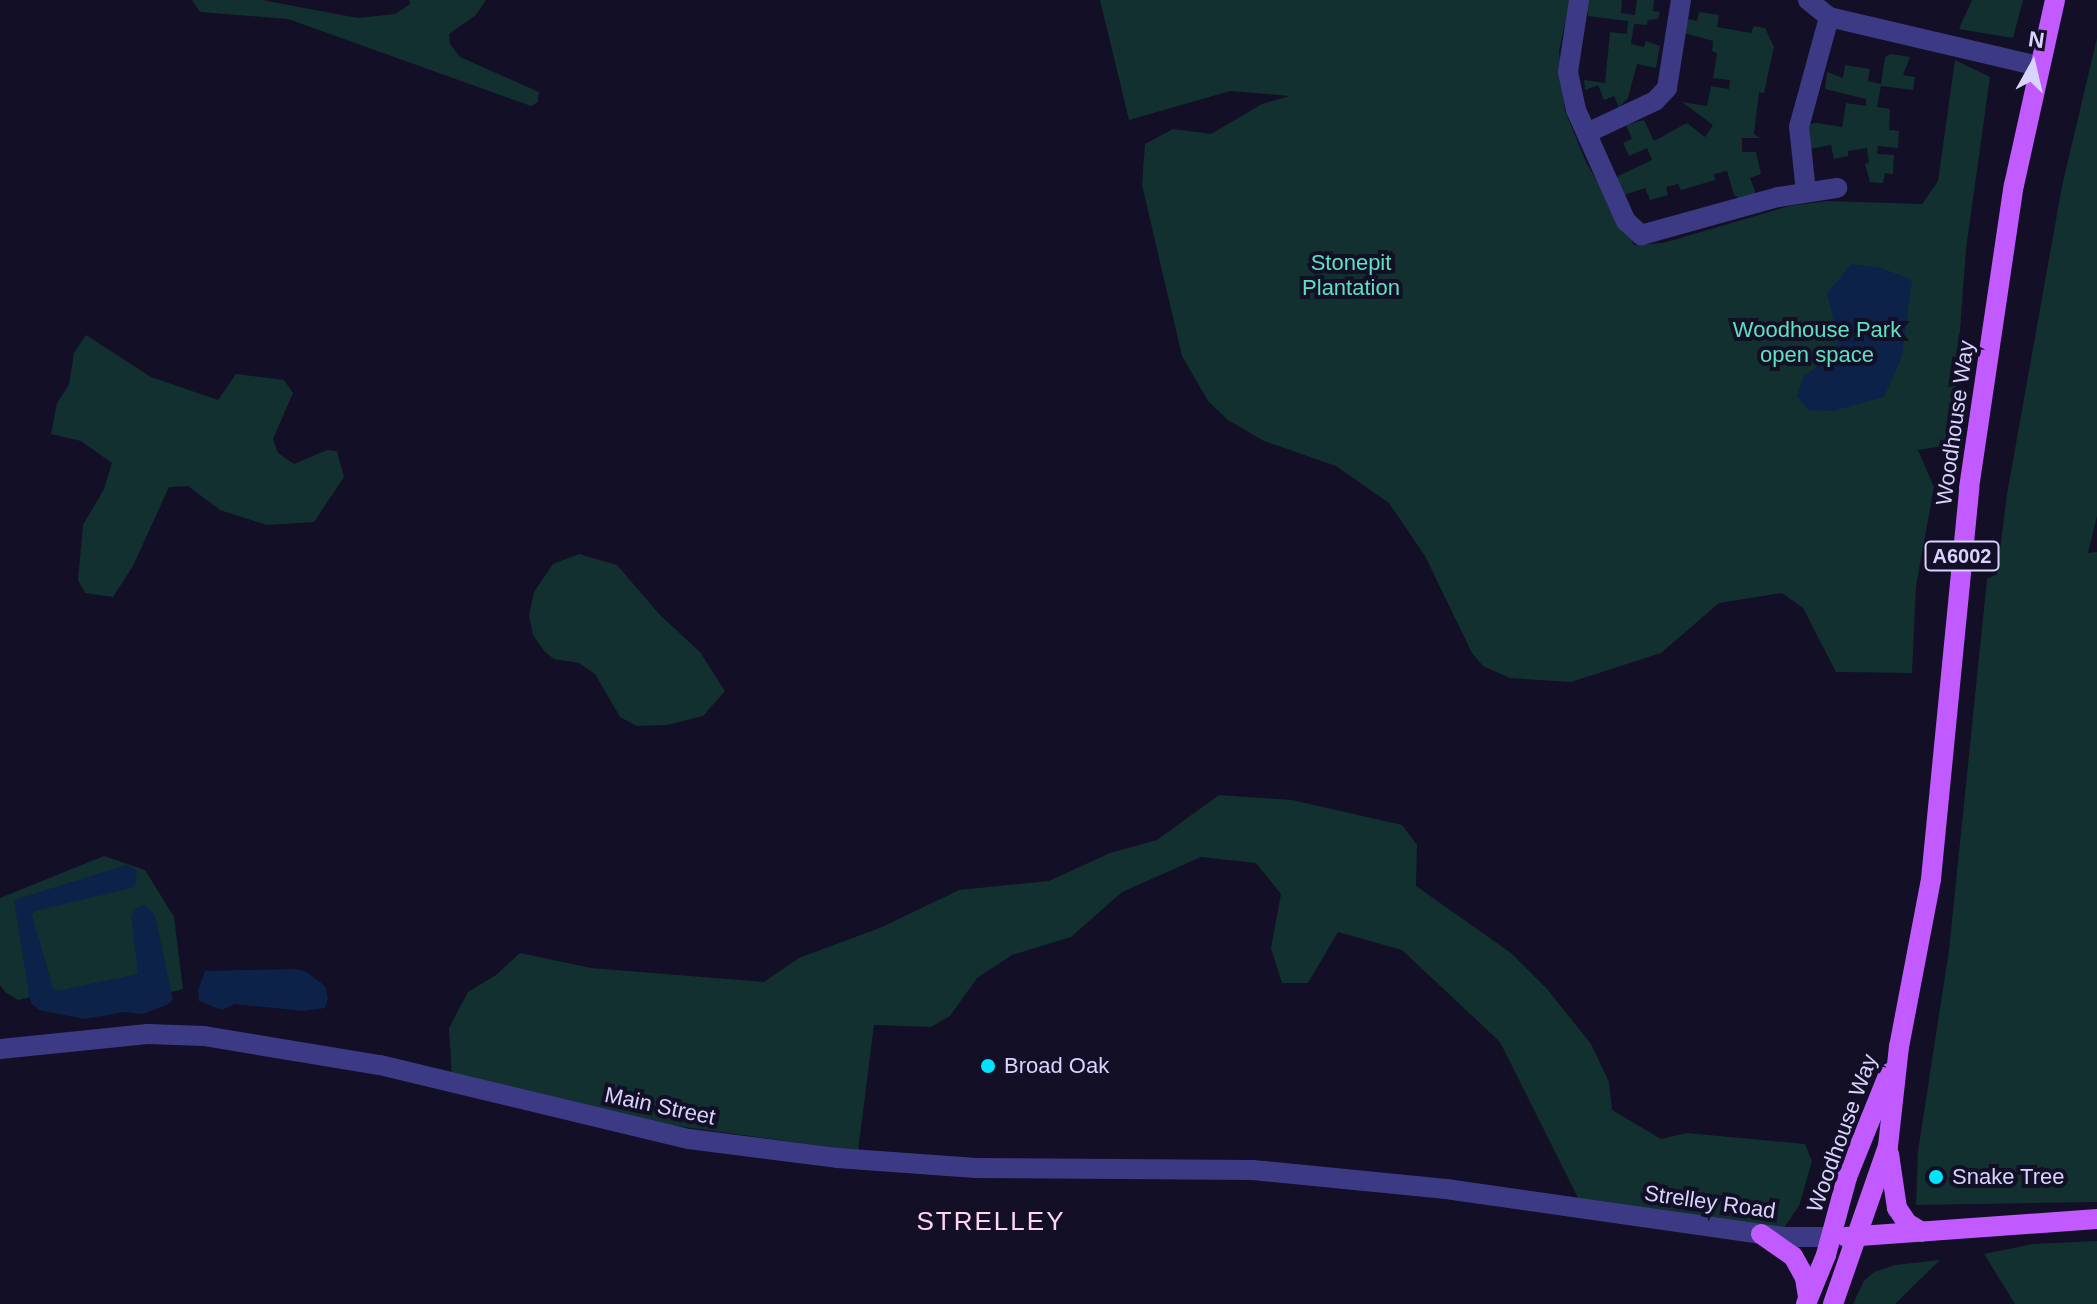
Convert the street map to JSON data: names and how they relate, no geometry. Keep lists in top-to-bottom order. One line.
{"streets":{"main road":["Woodhouse Way","A6002","Strelley Road"],"street":["Main Street"]},"crossings":[["Woodhouse Way","A6002"],["Woodhouse Way","Strelley Road"],["A6002","Strelley Road"],["Main Street","Strelley Road"]],"districts":["STRELLEY"],"parks":["Stonepit Plantation","Woodhouse Park open space"],"places":["Broad Oak","Snake Tree"],"north":"top"}
